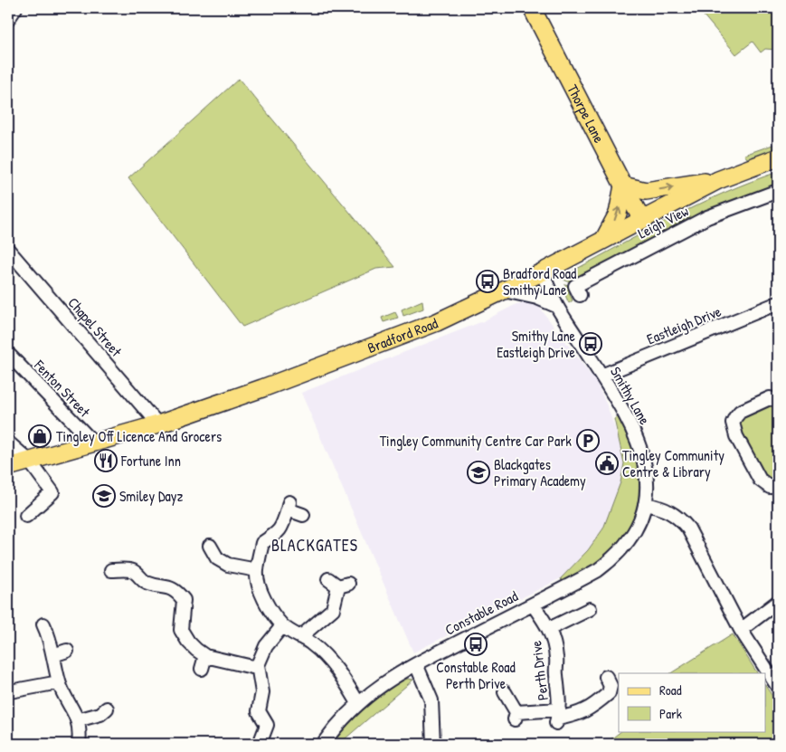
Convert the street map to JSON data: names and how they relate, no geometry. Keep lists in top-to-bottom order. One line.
{"streets":{"main road":["Thorpe Lane","Bradford Road"],"street":["Leigh View","Eastleigh Drive","Chapel Street","Fenton Street","Smithy Lane","Constable Road","Perth Drive"]},"crossings":[["Thorpe Lane","Bradford Road"],["Eastleigh Drive","Smithy Lane"],["Chapel Street","Bradford Road"],["Bradford Road","Fenton Street"],["Bradford Road","Smithy Lane"],["Smithy Lane","Constable Road"],["Constable Road","Perth Drive"]],"districts":["BLACKGATES"],"places":{"bus stop":["Bradford Road Smithy Lane","Smithy Lane Eastleigh Drive","Constable Road Perth Drive"],"shop":["Tingley Off Licence And Grocers"],"parking":["Tingley Community Centre Car Park"],"restaurant":["Fortune Inn"],"public building":["Tingley Community Centre & Library"],"school or university":["Blackgates Primary Academy","Smiley Dayz"]},"legend":["Road","Park"]}
